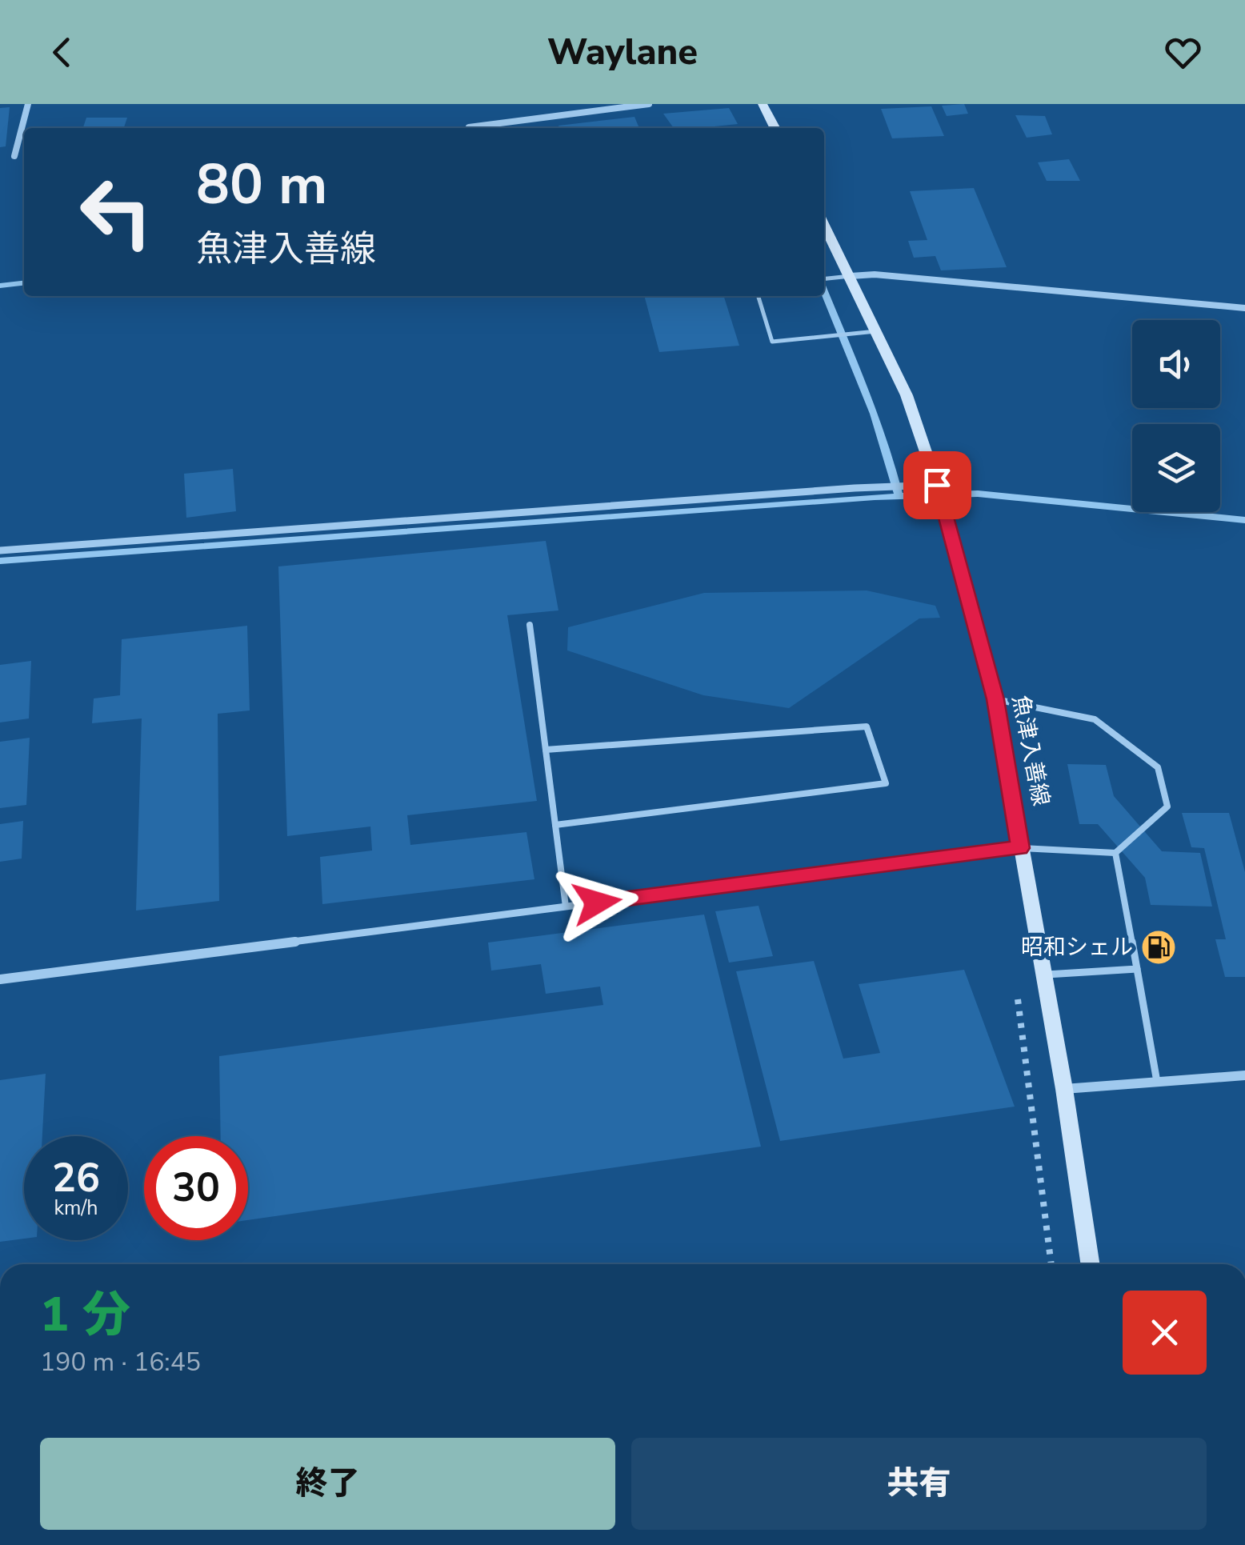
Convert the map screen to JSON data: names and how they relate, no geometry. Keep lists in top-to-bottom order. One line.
{"streets":{"main road":["魚津入善線"]},"places":{"fuel station":["昭和シェル"]},"page":{"header":"Waylane","turn":["80 m","魚津入善線"],"speed":"26 km/h","limit":"30","heading":["1 分","190 m · 16:45"],"buttons":["終了","共有"]}}
